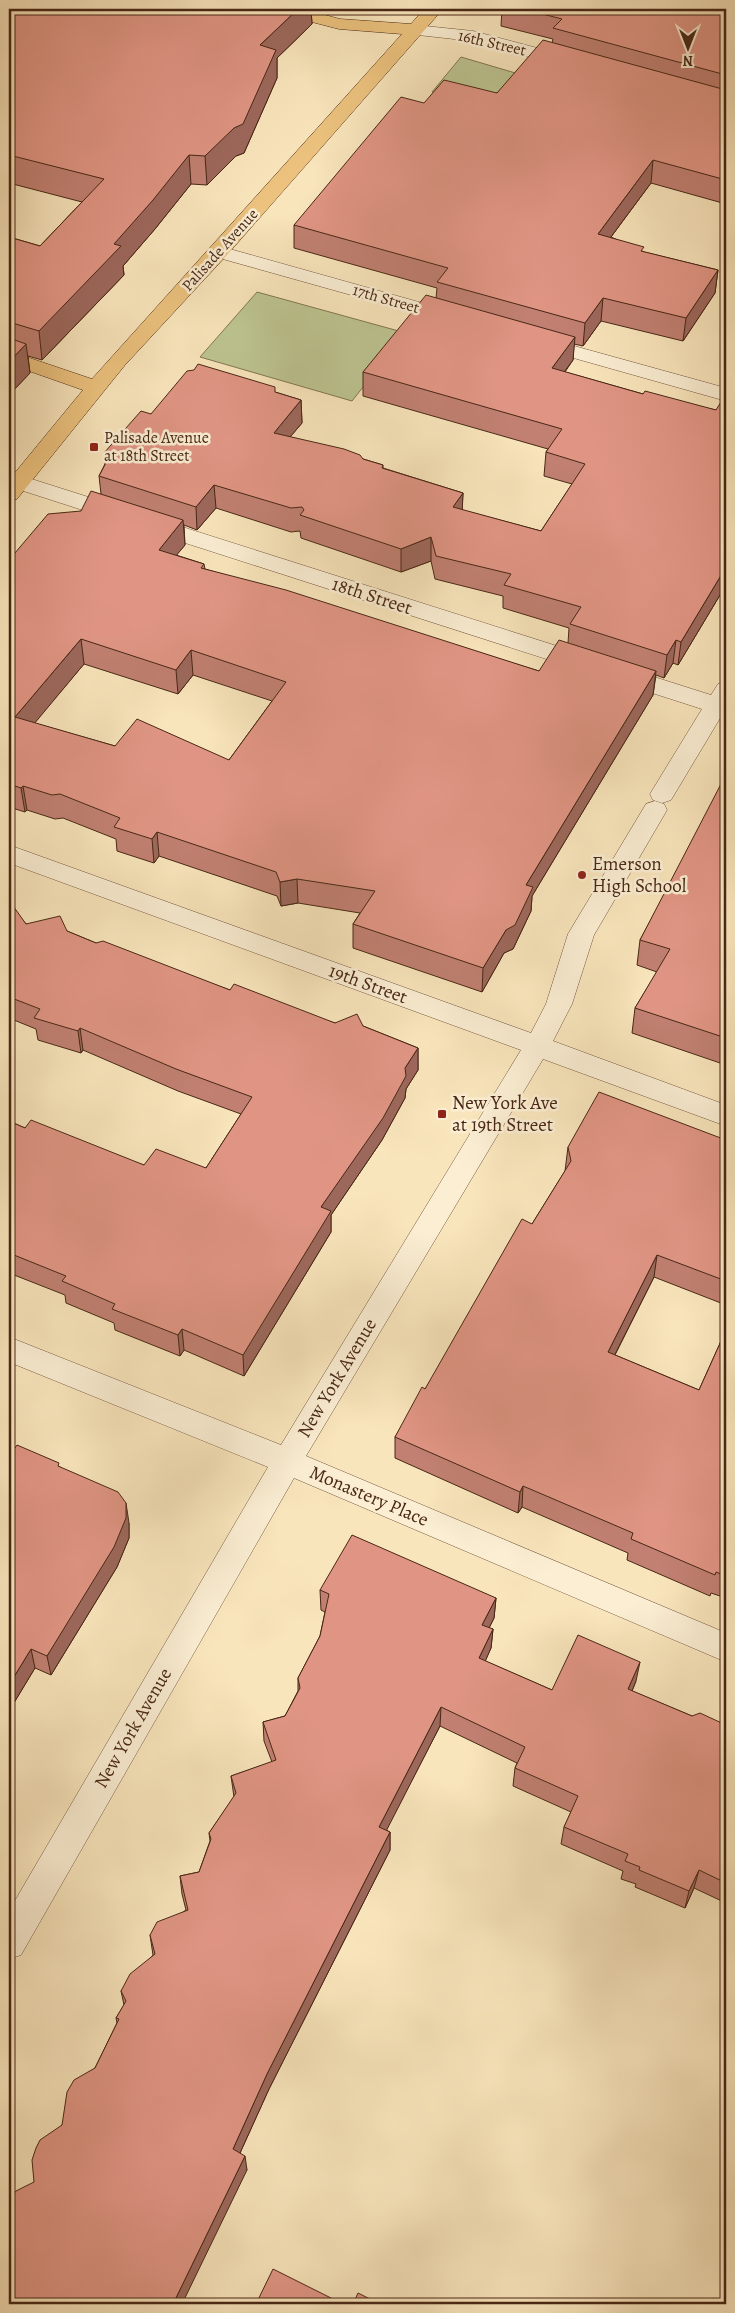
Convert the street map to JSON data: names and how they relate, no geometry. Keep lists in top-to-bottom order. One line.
{"streets":{"main road":["16th Street","Palisade Avenue"],"street":["17th Street","18th Street","19th Street","New York Avenue","Monastery Place"]},"crossings":[["16th Street","Palisade Avenue"],["Palisade Avenue","17th Street"],["Palisade Avenue","18th Street"],["18th Street","New York Avenue"],["19th Street","New York Avenue"],["New York Avenue","Monastery Place"]],"places":{"transit":["Palisade Avenue at 18th Street","New York Ave at 19th Street"],"other":["Emerson High School"]},"north":"bottom"}
